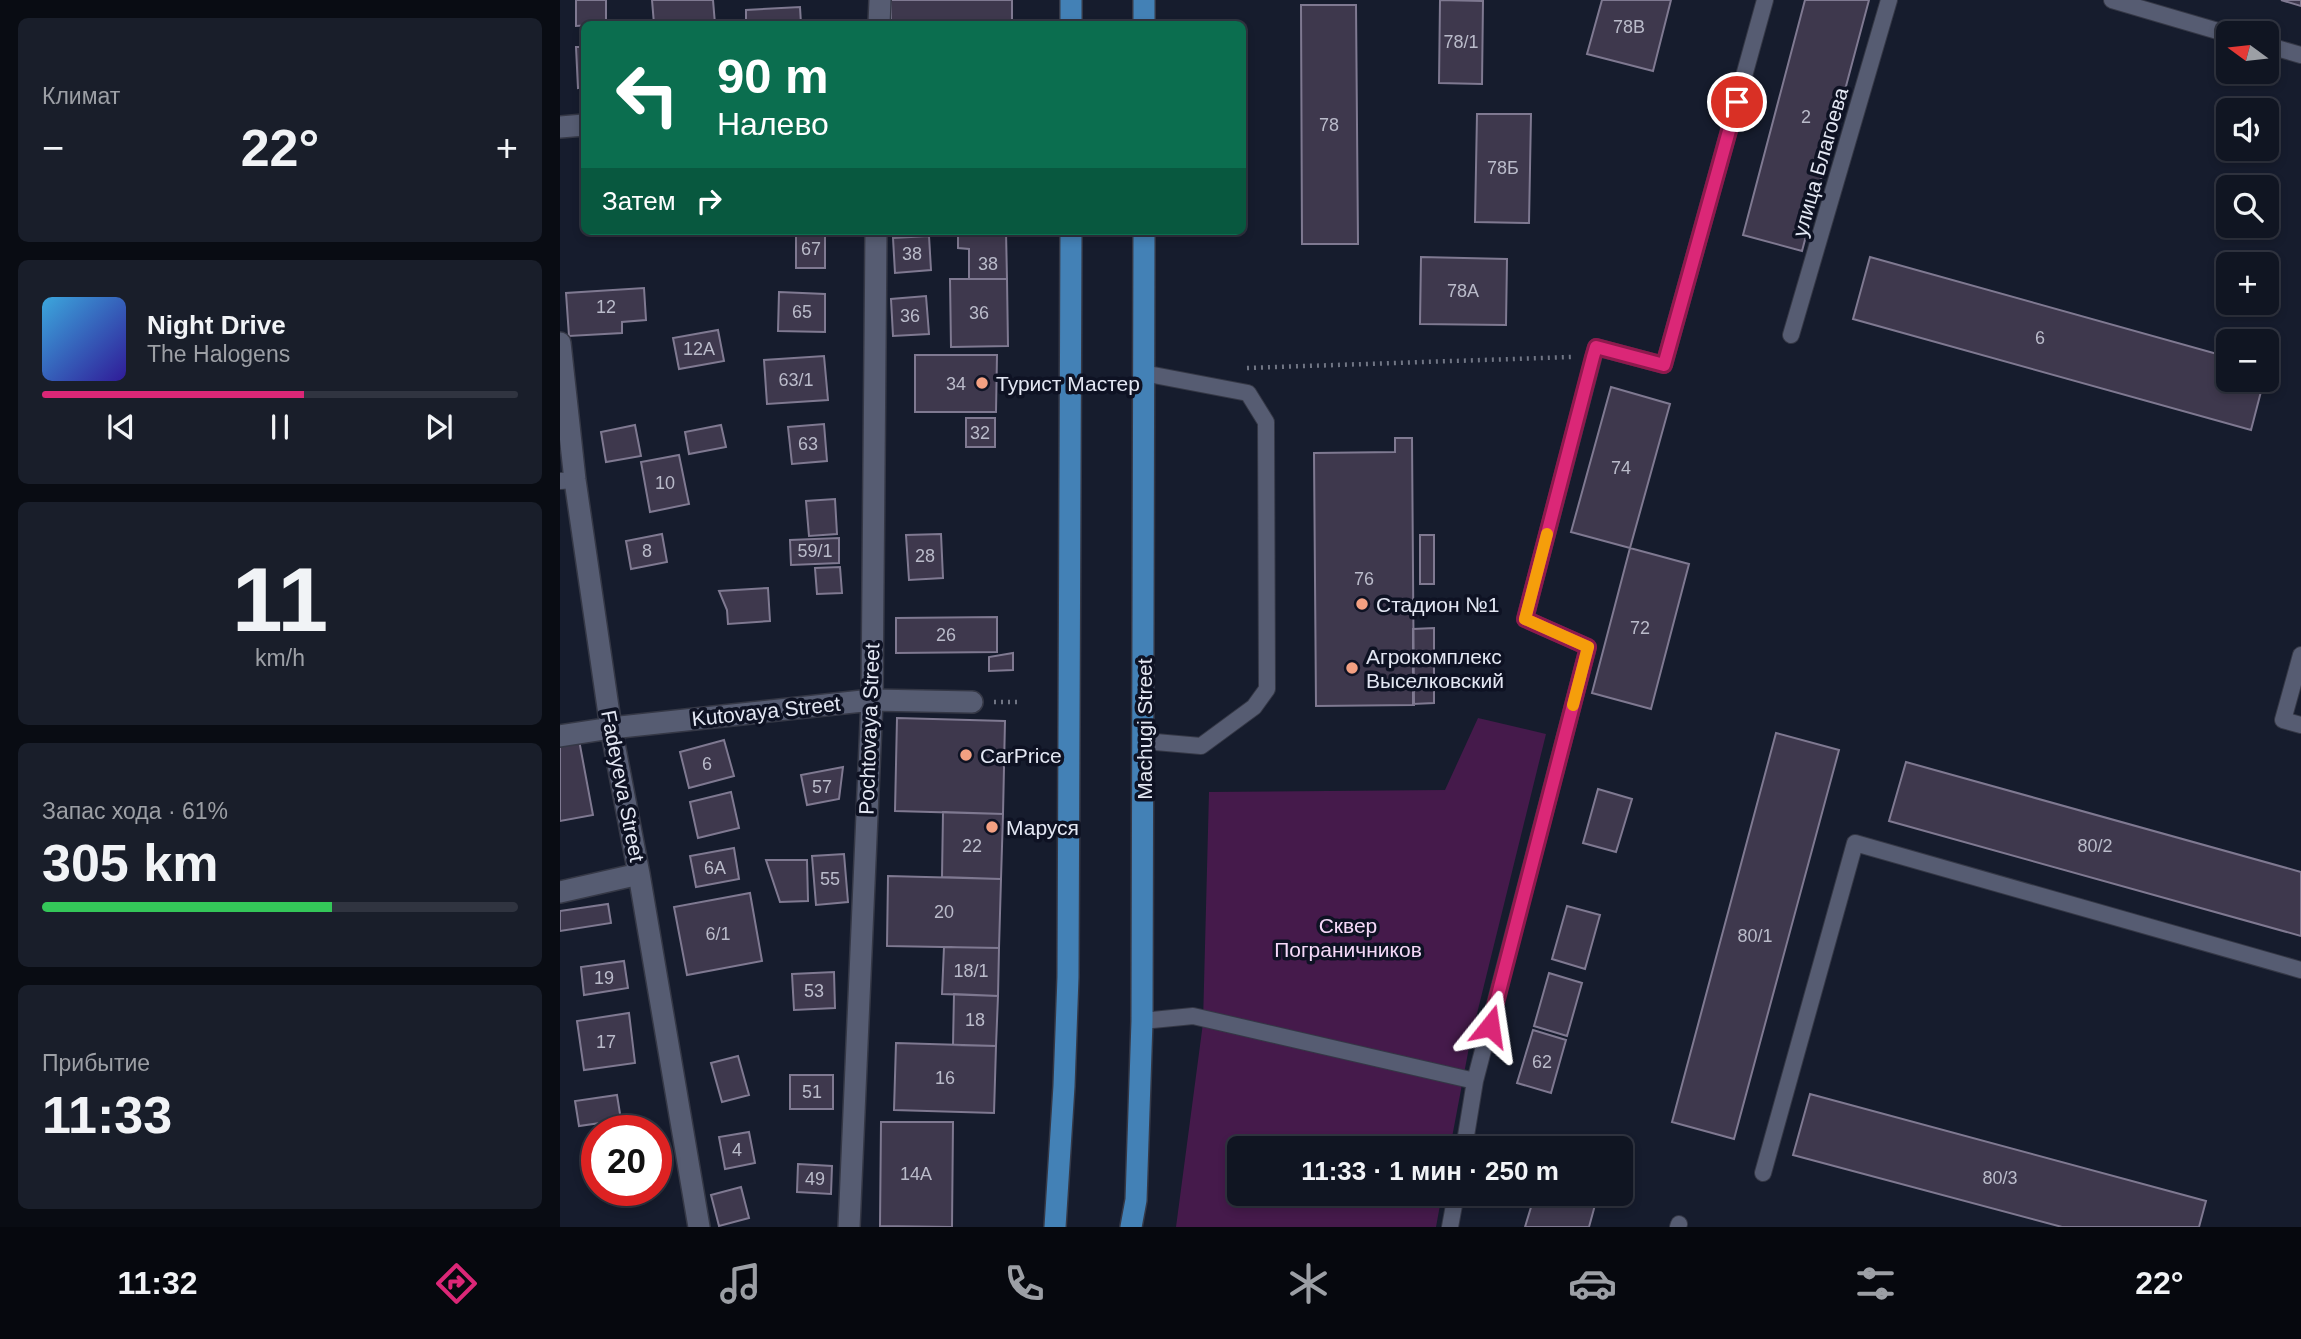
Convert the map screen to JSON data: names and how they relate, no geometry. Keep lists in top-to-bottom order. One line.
{"streets":{"main road":["Machugi Street"],"street":["Kutovaya Street","Pochtovaya Street","Fadeyeva Street"],"lane":["улица Благоева"]},"crossings":[["Kutovaya Street","Pochtovaya Street"],["Kutovaya Street","Fadeyeva Street"]],"parks":["Сквер Пограничников"],"places":["Турист Мастер","Стадион №1","Агрокомплекс Выселковский","CarPrice","Маруся"],"house_numbers":["78В","78/1","2","78","78Б","67","38","38","78А","12","65","36","36","6","12А","63/1","34","32","63","74","10","8","59/1","28","76","72","26","6","57","22","80/2","6А","55","20","6/1","80/1","18/1","19","53","18","17","62","16","51","4","14А","80/3","49"],"north":"left","page":{"tile":["Климат",["11","km/h"],["Запас хода · 61%","305 km"],["Прибытие","11:33"]],"map_buttons":["+","−"],"turn":["90 m","Налево"],"heat":["−","22°","+"],"then":"Затем","song":["Night Drive","The Halogens"],"limit":"20","trip":"11:33 · 1 мин · 250 m","tabs":["11:32","22°"]}}
